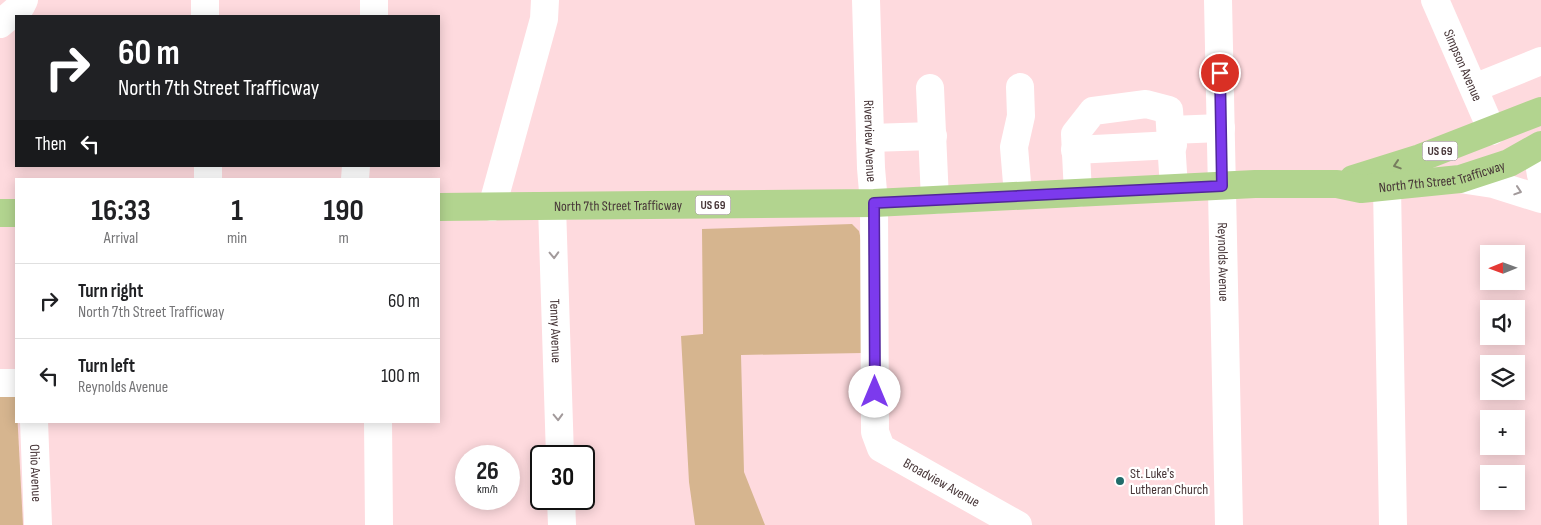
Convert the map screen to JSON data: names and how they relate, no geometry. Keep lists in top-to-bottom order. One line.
{"streets":{"main road":["US 69","North 7th Street Trafficway"],"street":["Simpson Avenue","Riverview Avenue","Reynolds Avenue","Tenny Avenue","Ohio Avenue","Broadview Avenue"]},"crossings":[["Simpson Avenue","North 7th Street Trafficway"],["Riverview Avenue","North 7th Street Trafficway"],["Riverview Avenue","Broadview Avenue"],["North 7th Street Trafficway","Reynolds Avenue"],["North 7th Street Trafficway","Tenny Avenue"]],"one_way":["Tenny Avenue"],"places":["St. Luke's Lutheran Church"],"north":"left","page":{"turn":["60 m","North 7th Street Trafficway"],"then":"Then","eta":["16:33","Arrival","1","min","190","m"],"map_buttons":["+","−"],"list":[{"name":"Turn right","note":"North 7th Street Trafficway","value":"60 m"},{"name":"Turn left","note":"Reynolds Avenue","value":"100 m"}],"speed":"26 km/h","limit":"30"}}
